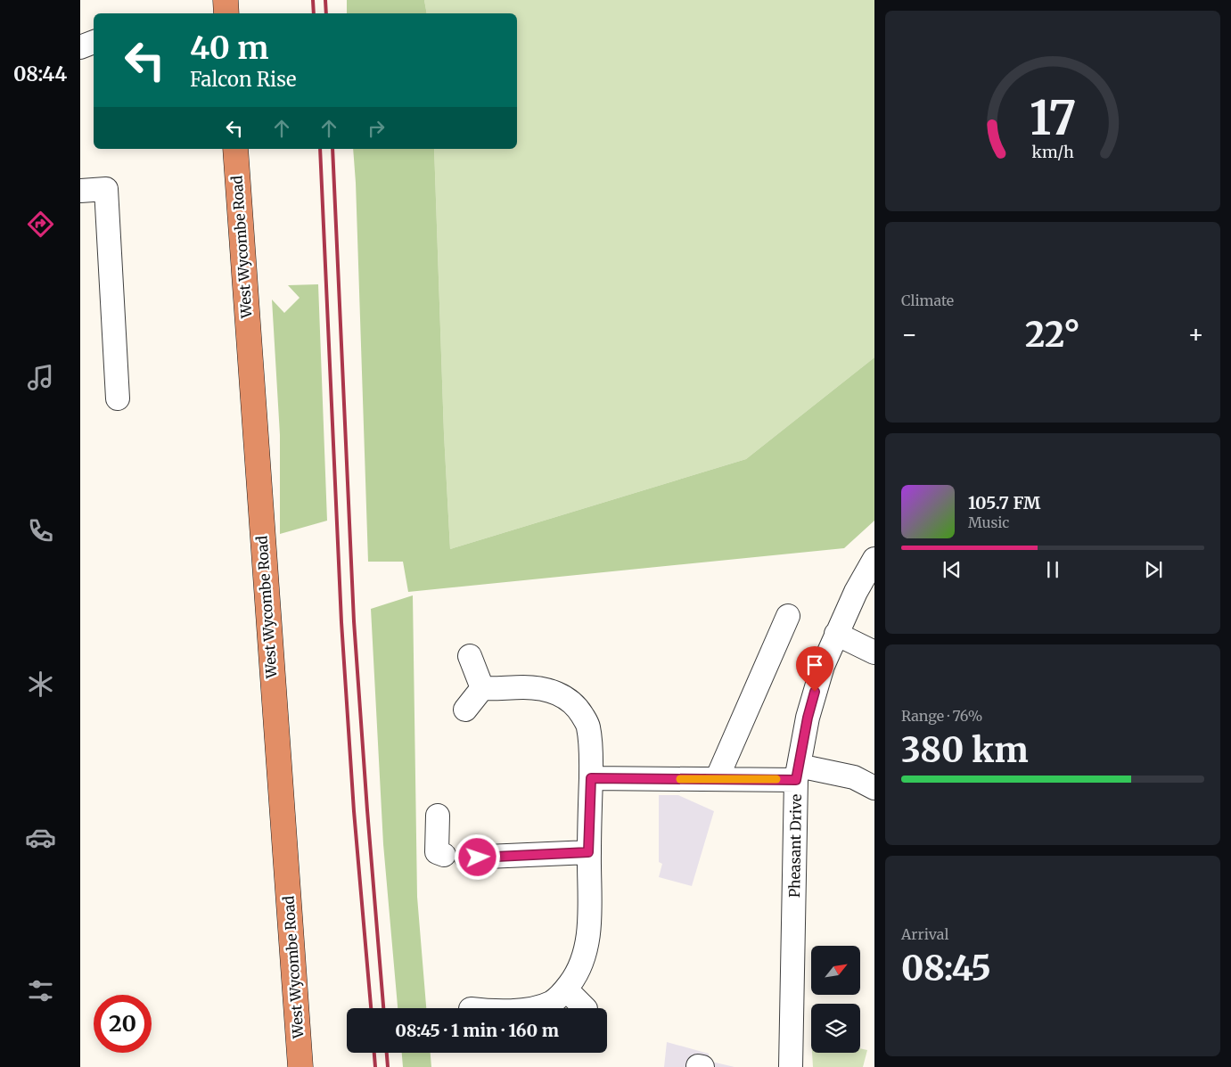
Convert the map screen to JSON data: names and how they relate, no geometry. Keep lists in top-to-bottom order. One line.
{"streets":{"highway":["West Wycombe Road"],"street":["Pheasant Drive"]},"north":"top right","page":{"tabs":"08:44","turn":["40 m","Falcon Rise"],"tile":["Climate",["Range · 76%","380 km"],["Arrival","08:45"]],"heat":["−","22°","+"],"song":["105.7 FM","Music"],"limit":"20","trip":"08:45 · 1 min · 160 m","gauge":["17","km/h"]}}
